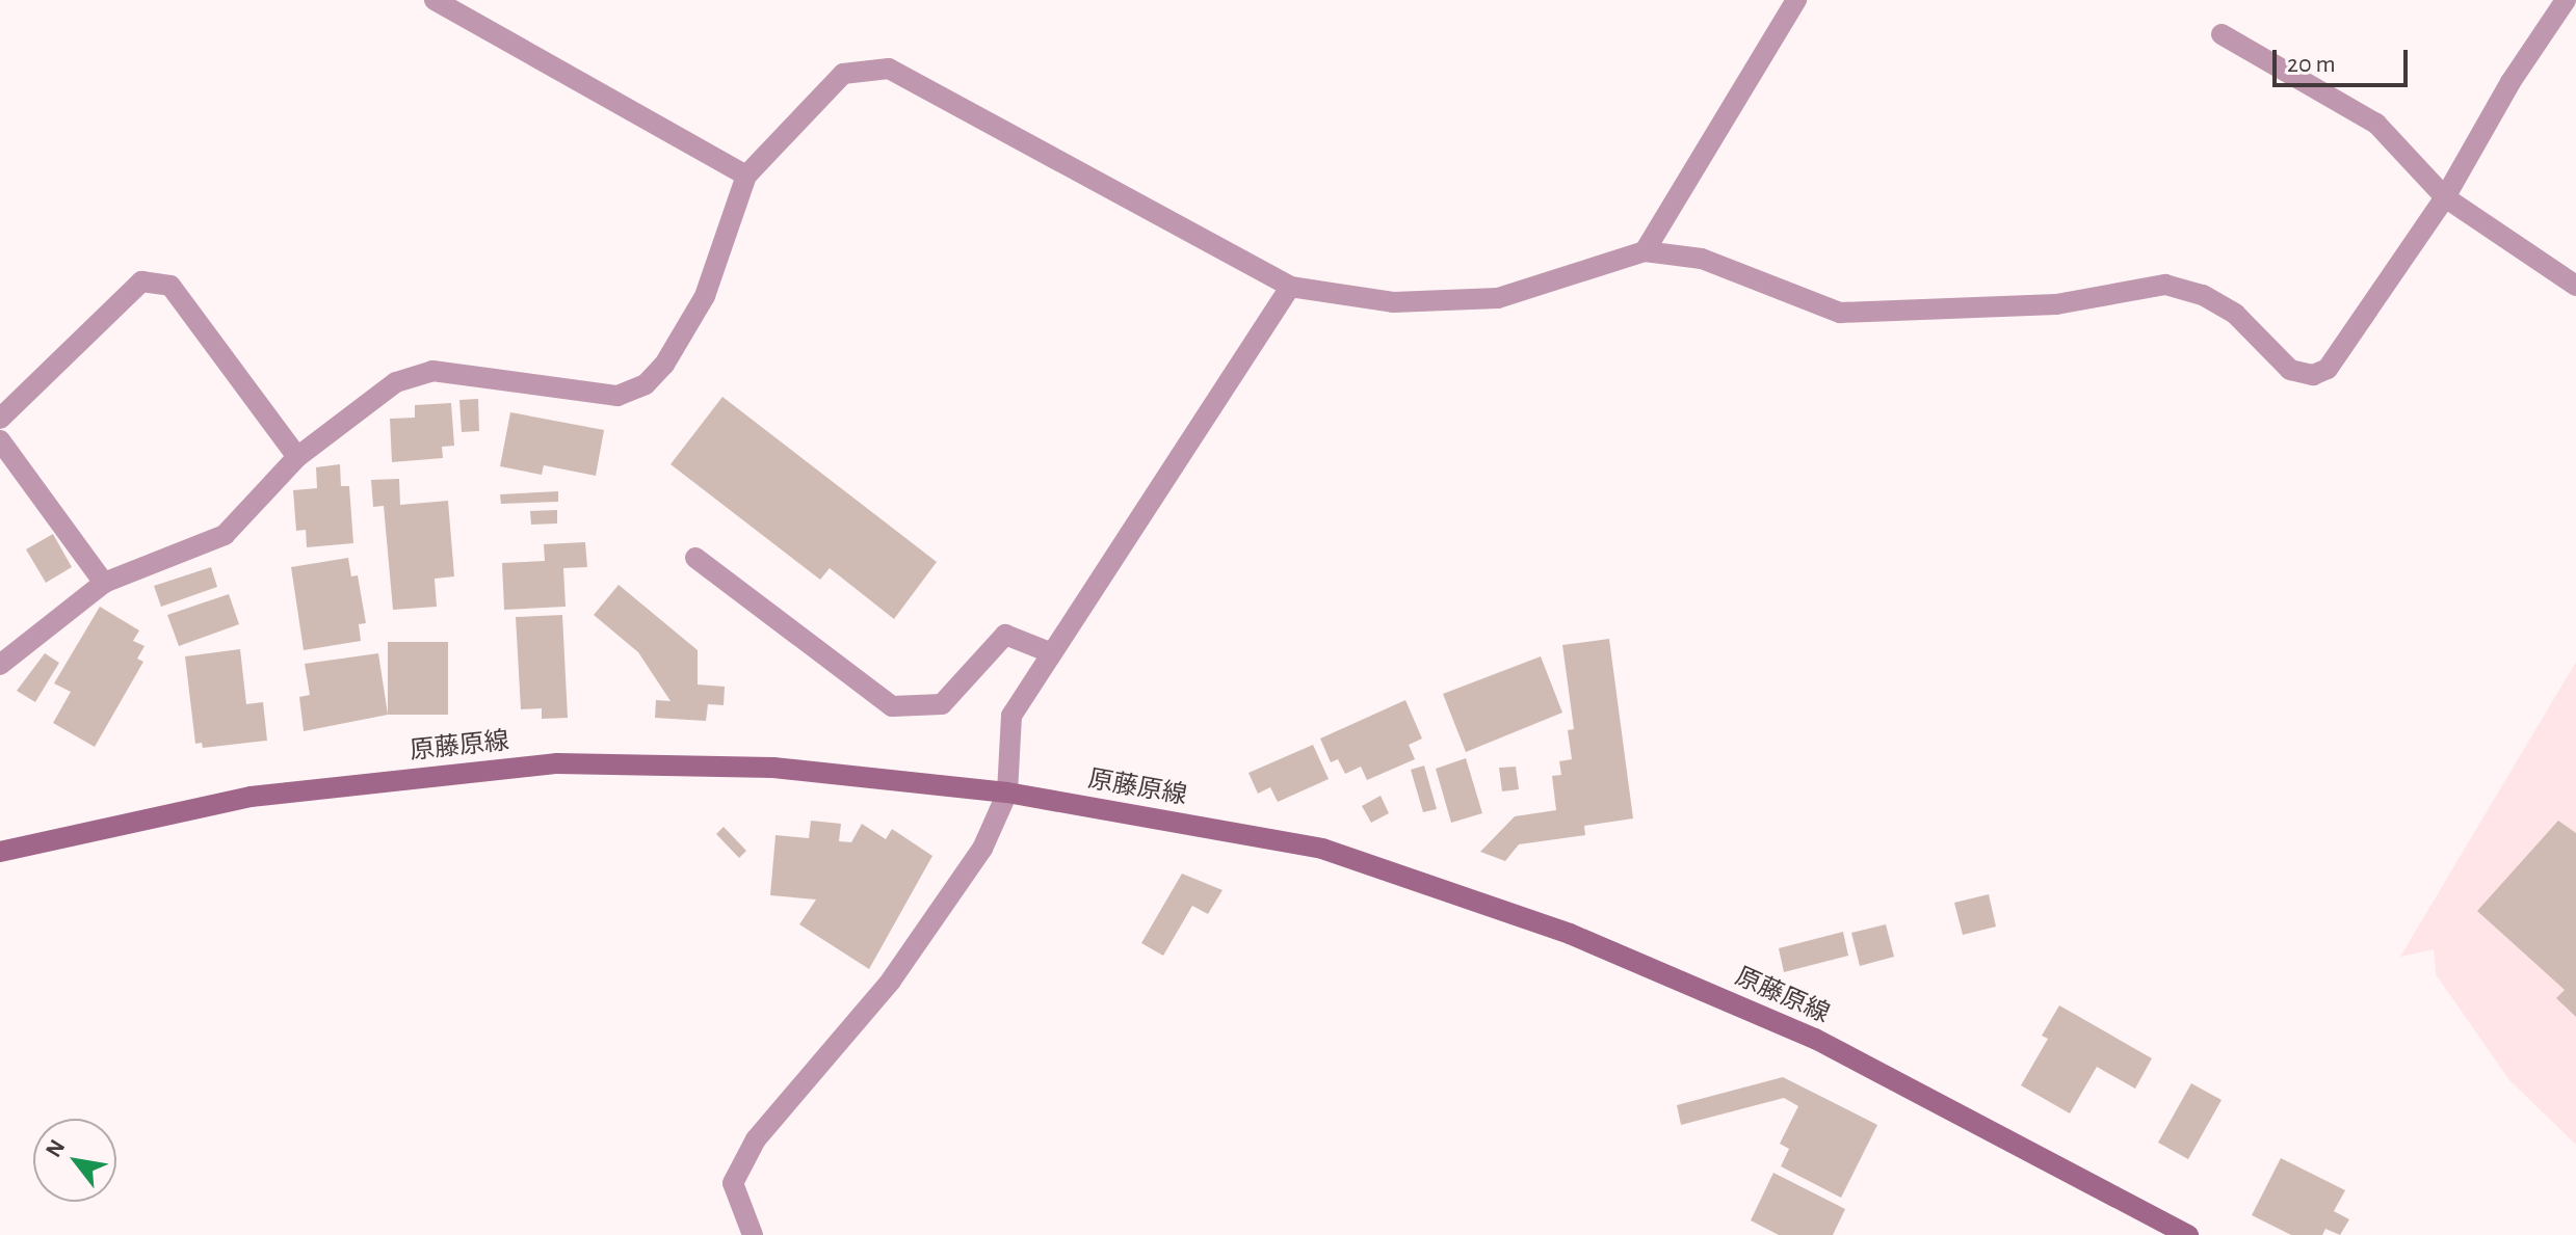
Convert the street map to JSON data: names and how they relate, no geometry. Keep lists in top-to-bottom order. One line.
{"streets":{"main road":["原藤原線"]},"scale_bar":"20 m","north":"top left"}
